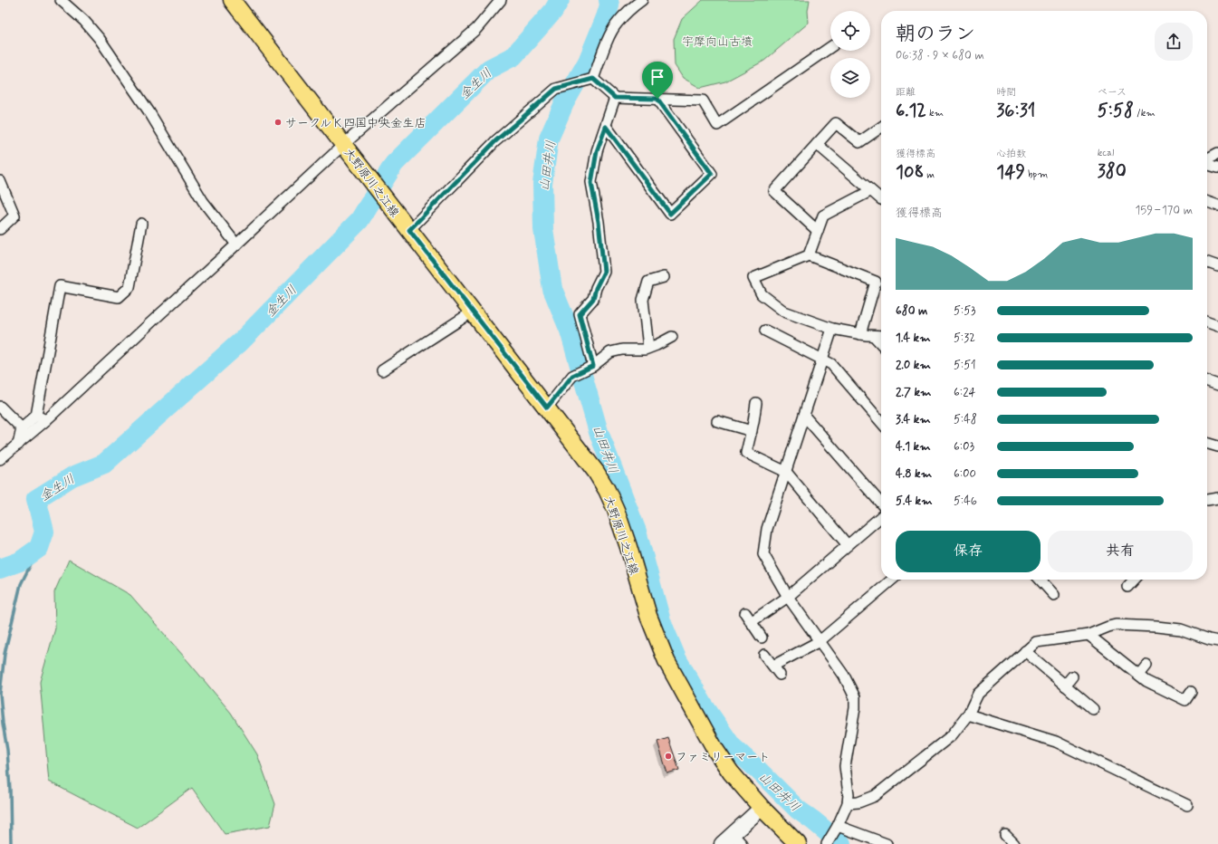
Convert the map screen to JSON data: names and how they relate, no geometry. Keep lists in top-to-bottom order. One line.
{"streets":{"main road":["大野原川之江線"]},"water":["金生川","山田井川"],"parks":["宇摩向山古墳"],"places":["サークルＫ四国中央金生店","ファミリーマート"],"page":{"heading":["朝のラン","06:38 · 9 × 680 m"],"stats":[["距離","6.12 km"],["時間","36:31"],["ペース","5:58 /km"],["獲得標高","108 m"],["心拍数","149 bpm"],["kcal","380"]],"chart":["獲得標高","159–170 m"],"list":[{"name":"680 m","note":"5:53"},{"name":"1.4 km","note":"5:32"},{"name":"2.0 km","note":"5:51"},{"name":"2.7 km","note":"6:24"},{"name":"3.4 km","note":"5:48"},{"name":"4.1 km","note":"6:03"},{"name":"4.8 km","note":"6:00"},{"name":"5.4 km","note":"5:46"}],"buttons":["保存","共有"]}}
